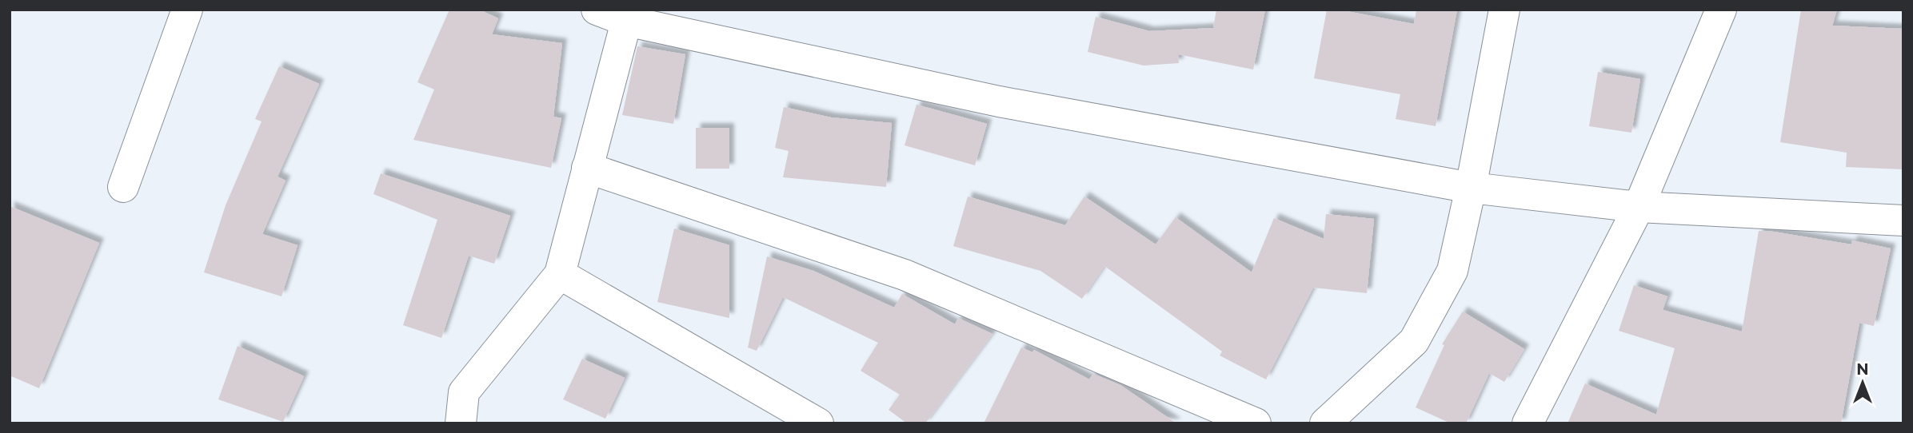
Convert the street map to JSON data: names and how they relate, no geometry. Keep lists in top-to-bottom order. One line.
{"north":"top"}
